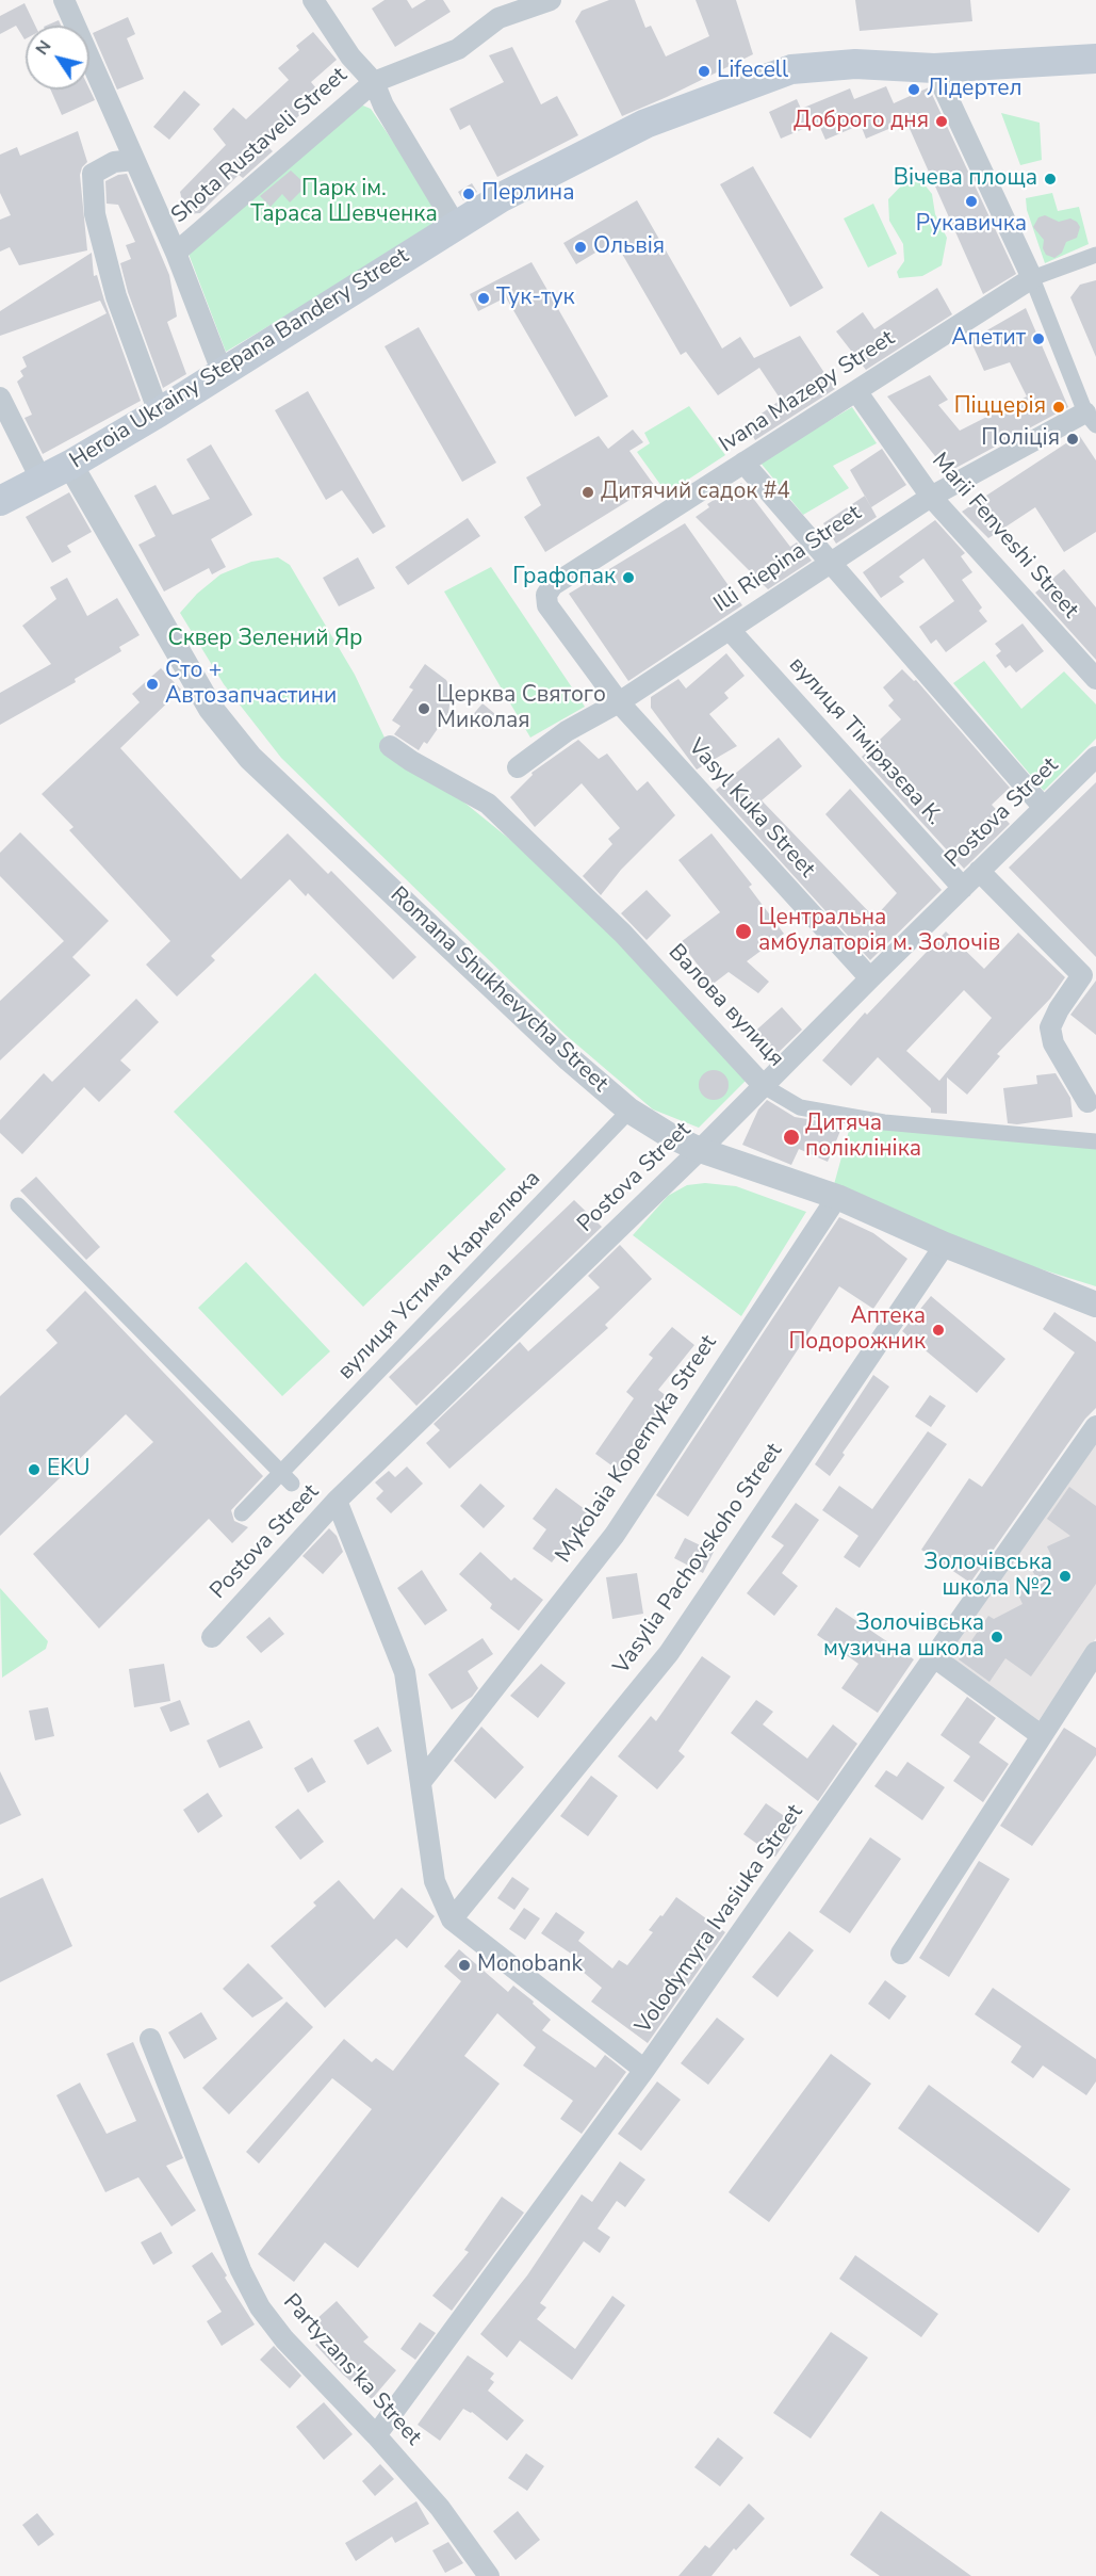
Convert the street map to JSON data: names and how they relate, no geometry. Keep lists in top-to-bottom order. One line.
{"streets":{"main road":["Heroia Ukrainy Stepana Bandery Street"],"street":["Shota Rustaveli Street","Ivana Mazepy Street","Marii Fenveshi Street","Illi Riepina Street","вулиця Тімірязєва К.","Vasyl Kuka Street","Postova Street","Romana Shukhevycha Street","Валова вулиця","вулиця Устима Кармелюка","Mykolaia Kopernyka Street","Vasylia Pachovskoho Street","Volodymyra Ivasiuka Street","Partyzansʹka Street"]},"crossings":[["Heroia Ukrainy Stepana Bandery Street","Romana Shukhevycha Street"],["Ivana Mazepy Street","Marii Fenveshi Street"],["Ivana Mazepy Street","Vasyl Kuka Street"],["Marii Fenveshi Street","Illi Riepina Street"],["Illi Riepina Street","вулиця Тімірязєва К."],["Illi Riepina Street","Vasyl Kuka Street"],["вулиця Тімірязєва К.","Postova Street"],["Vasyl Kuka Street","Postova Street"],["Postova Street","Romana Shukhevycha Street"],["Postova Street","Валова вулиця"],["Romana Shukhevycha Street","вулиця Устима Кармелюка"],["Romana Shukhevycha Street","Mykolaia Kopernyka Street"],["Romana Shukhevycha Street","Vasylia Pachovskoho Street"],["Volodymyra Ivasiuka Street","Partyzansʹka Street"]],"parks":["Парк ім. Тараса Шевченка","Сквер Зелений Яр"],"places":["Lifecell","Лідертел","Доброго дня","Вічева площа","Перлина","Рукавичка","Ольвія","Тук-тук","Апетит","Піццерія","Поліція","Дитячий садок #4","Графопак","Сто + Автозапчастини","Церква Святого Миколая","Центральна амбулаторія м. Золочів","Дитяча поліклініка","Аптека Подорожник","EKU","Золочівська школа №2","Золочівська музична школа","Monobank"],"north":"top left"}
